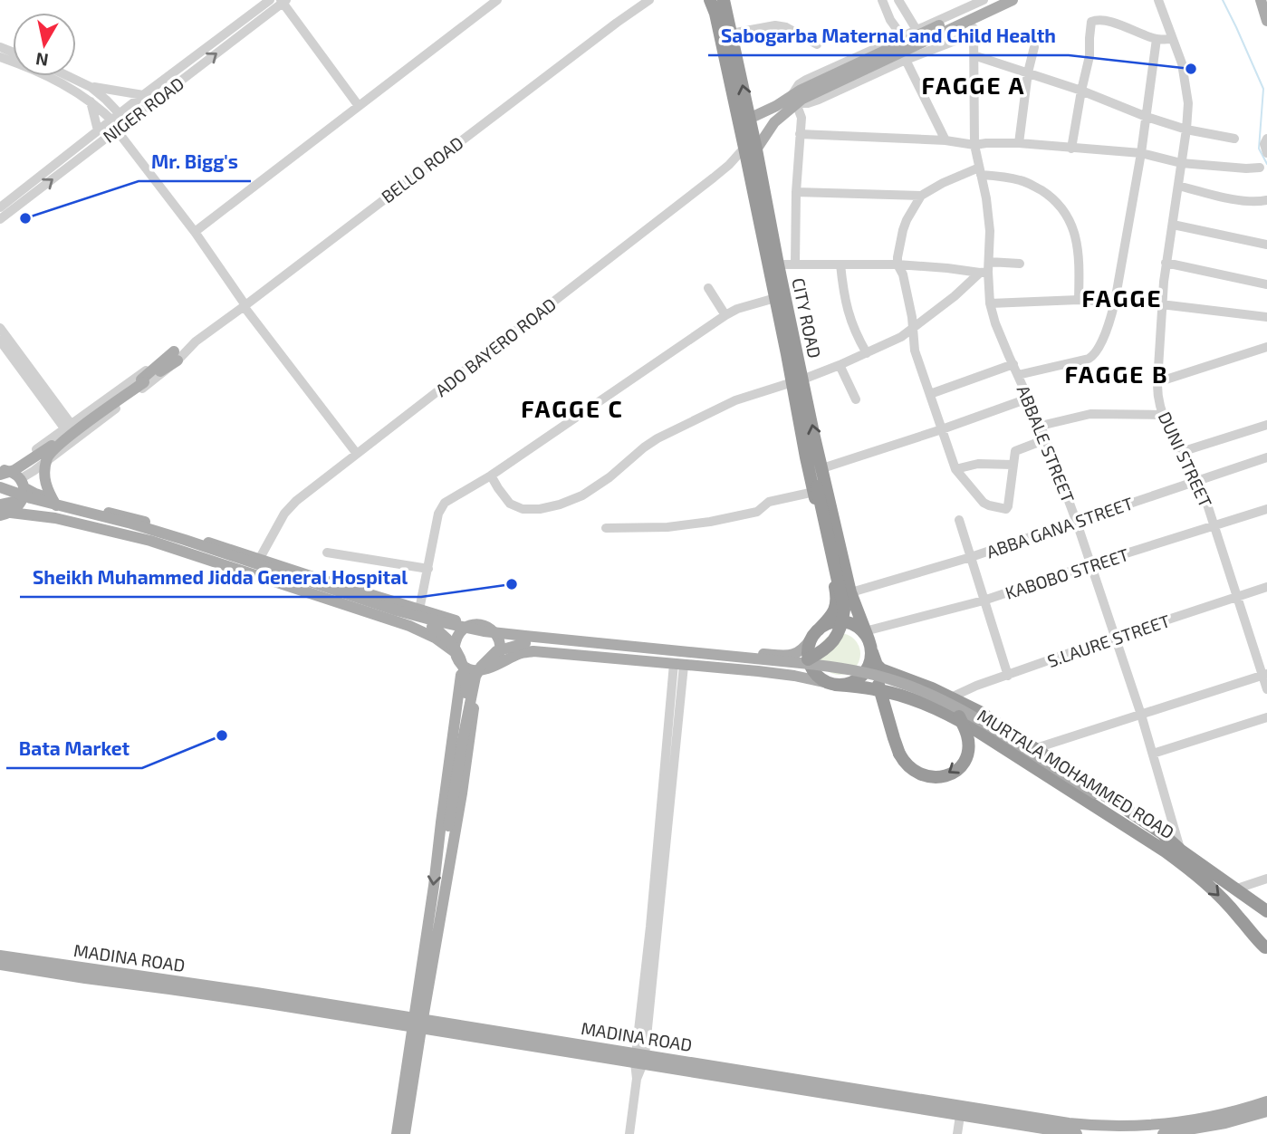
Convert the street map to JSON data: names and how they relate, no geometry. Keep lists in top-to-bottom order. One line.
{"streets":{"highway":["CITY ROAD","MURTALA MOHAMMED ROAD"],"main road":["MADINA ROAD"],"street":["NIGER ROAD","BELLO ROAD","ADO BAYERO ROAD","ABBALE STREET","DUNI STREET","ABBA GANA STREET","KABOBO STREET","S.LAURE STREET"]},"crossings":[["CITY ROAD","ADO BAYERO ROAD"],["CITY ROAD","ABBA GANA STREET"],["CITY ROAD","KABOBO STREET"],["CITY ROAD","MURTALA MOHAMMED ROAD"],["ABBALE STREET","ABBA GANA STREET"],["ABBALE STREET","KABOBO STREET"],["ABBALE STREET","S.LAURE STREET"],["ABBALE STREET","MURTALA MOHAMMED ROAD"],["DUNI STREET","ABBA GANA STREET"],["DUNI STREET","KABOBO STREET"],["DUNI STREET","S.LAURE STREET"],["KABOBO STREET","MURTALA MOHAMMED ROAD"],["S.LAURE STREET","MURTALA MOHAMMED ROAD"]],"districts":["FAGGE A","FAGGE","FAGGE B","FAGGE C"],"places":["Sabogarba Maternal and Child Health","Mr. Bigg's","Sheikh Muhammed Jidda General Hospital","Bata Market"],"north":"bottom"}
